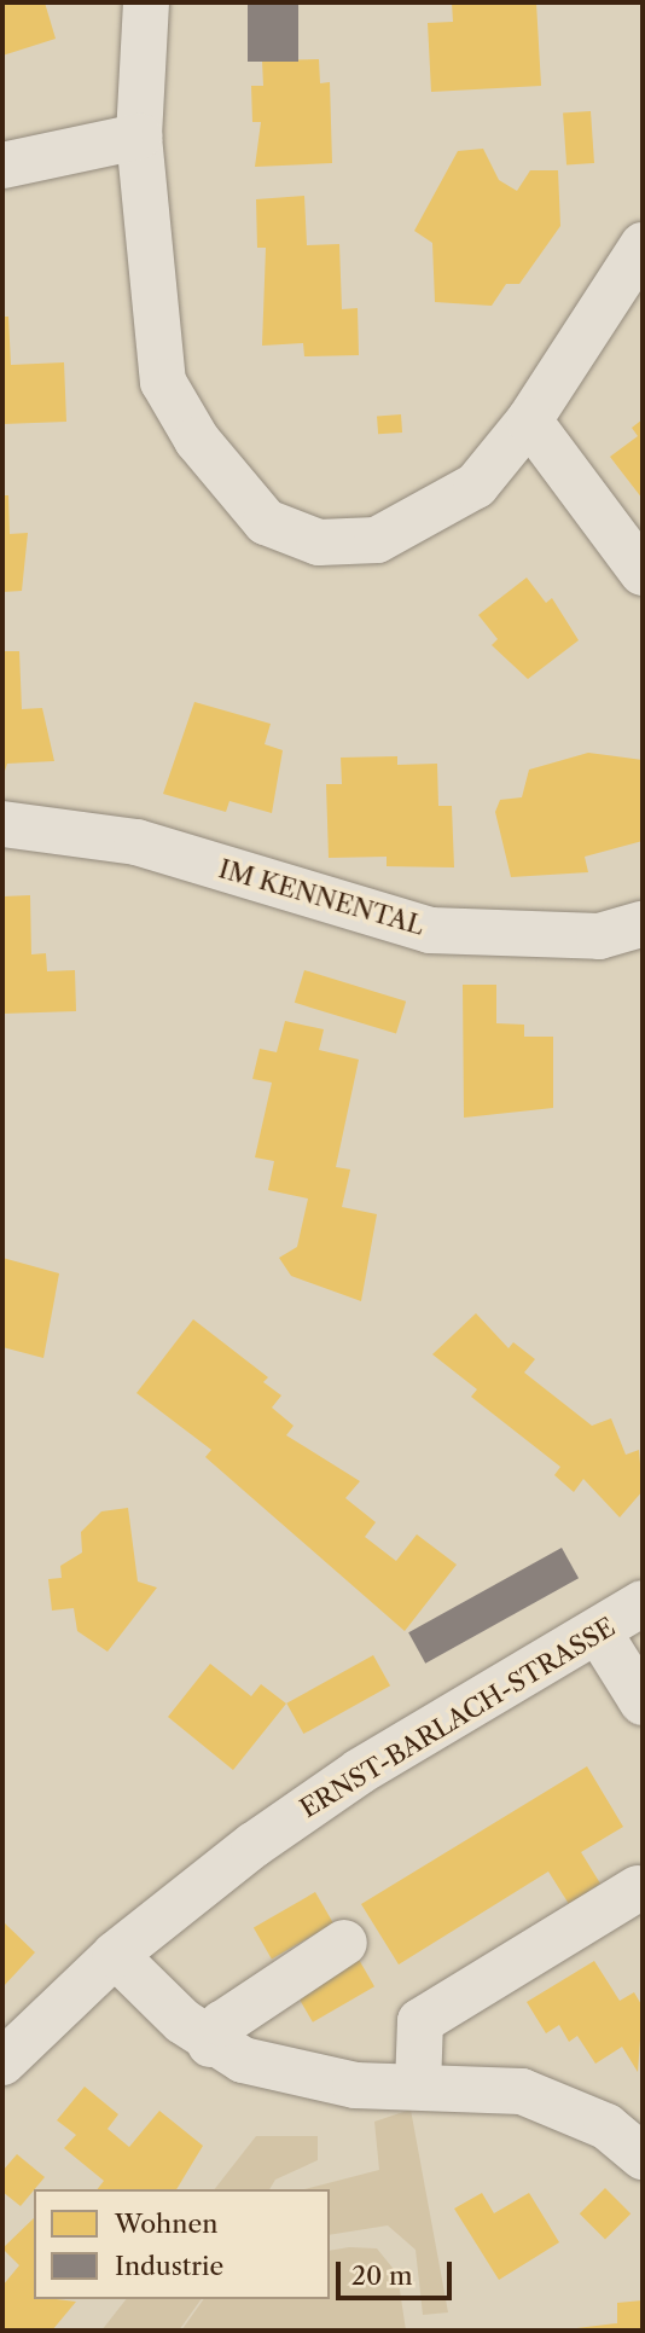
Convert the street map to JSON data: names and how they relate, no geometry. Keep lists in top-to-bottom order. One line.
{"streets":{"street":["IM KENNENTAL","ERNST-BARLACH-STRASSE"]},"legend":["Wohnen","Industrie"],"scale_bar":"20 m"}
